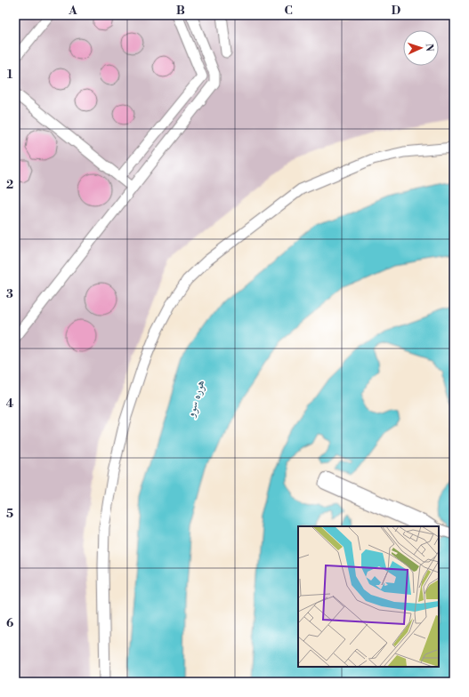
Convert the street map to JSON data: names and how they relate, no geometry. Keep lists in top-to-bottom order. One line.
{"water":["هوره سوو"],"north":"right","grid":{"columns":["A","B","C","D"],"rows":["1","2","3","4","5","6"]}}
